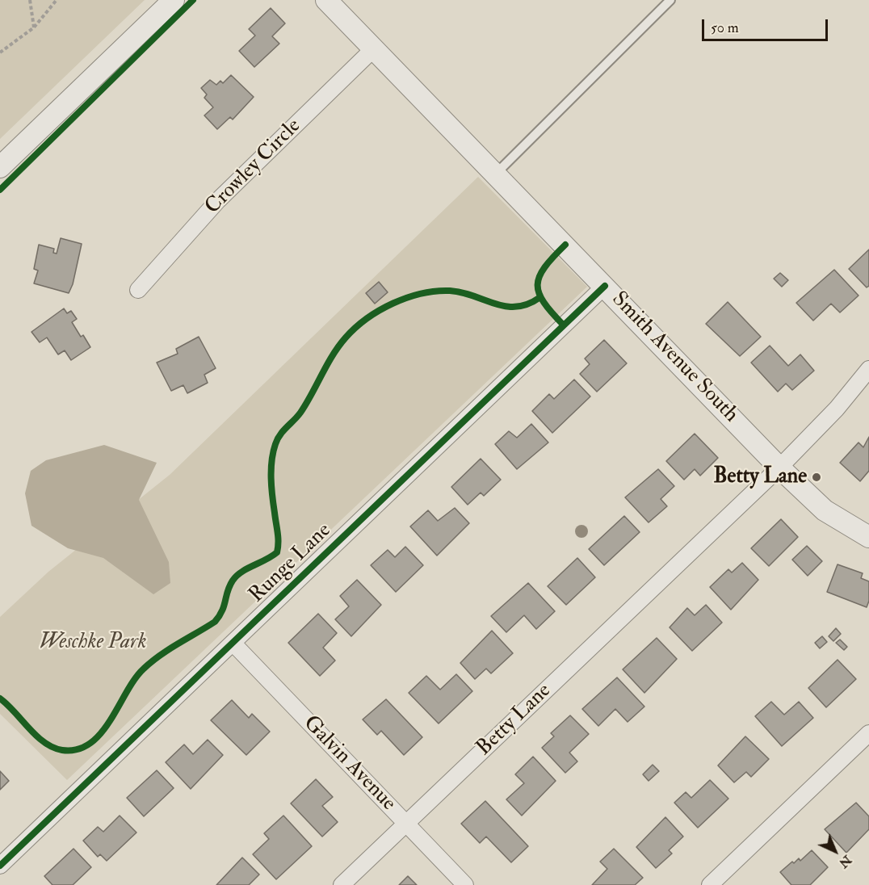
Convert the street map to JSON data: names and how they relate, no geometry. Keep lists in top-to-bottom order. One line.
{"streets":{"street":["Crowley Circle","Smith Avenue South","Runge Lane","Betty Lane","Galvin Avenue"]},"crossings":[["Crowley Circle","Smith Avenue South"],["Smith Avenue South","Runge Lane"],["Smith Avenue South","Betty Lane"],["Runge Lane","Galvin Avenue"],["Betty Lane","Galvin Avenue"]],"parks":["Weschke Park"],"places":["Betty Lane"],"scale_bar":"50 m","north":"bottom right"}
